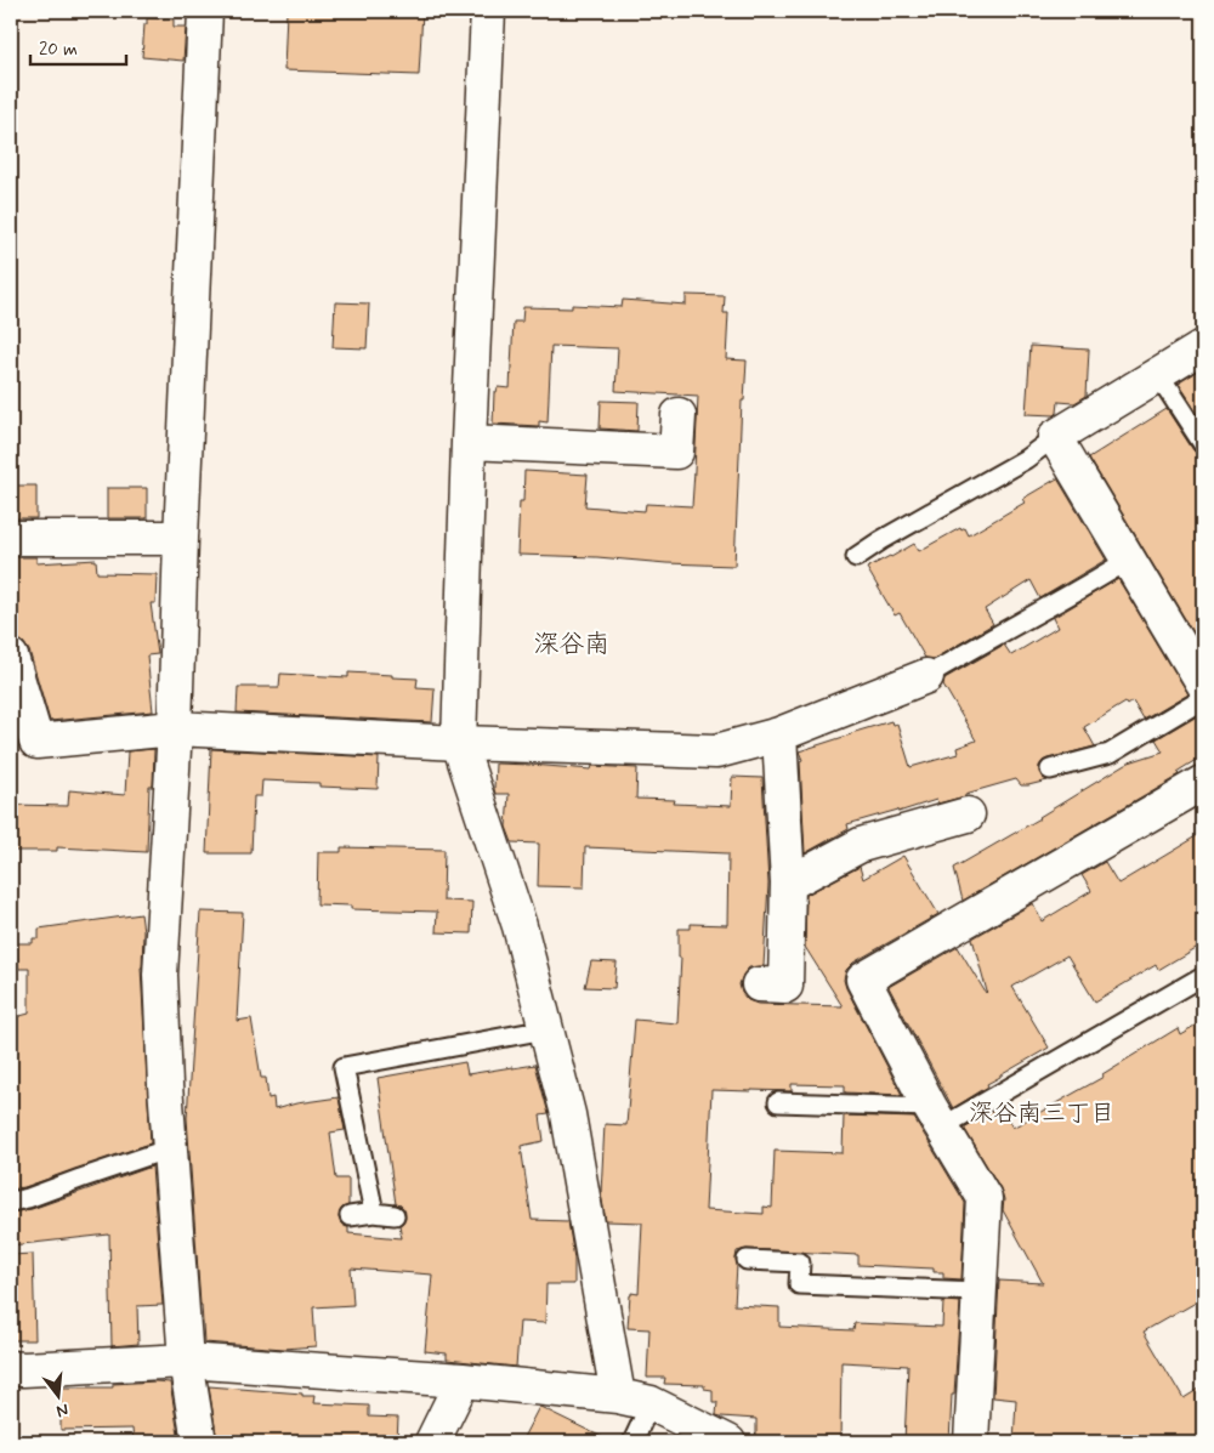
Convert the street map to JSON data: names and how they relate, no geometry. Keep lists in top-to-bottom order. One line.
{"districts":["深谷南","深谷南三丁目"],"scale_bar":"20 m","north":"bottom"}
